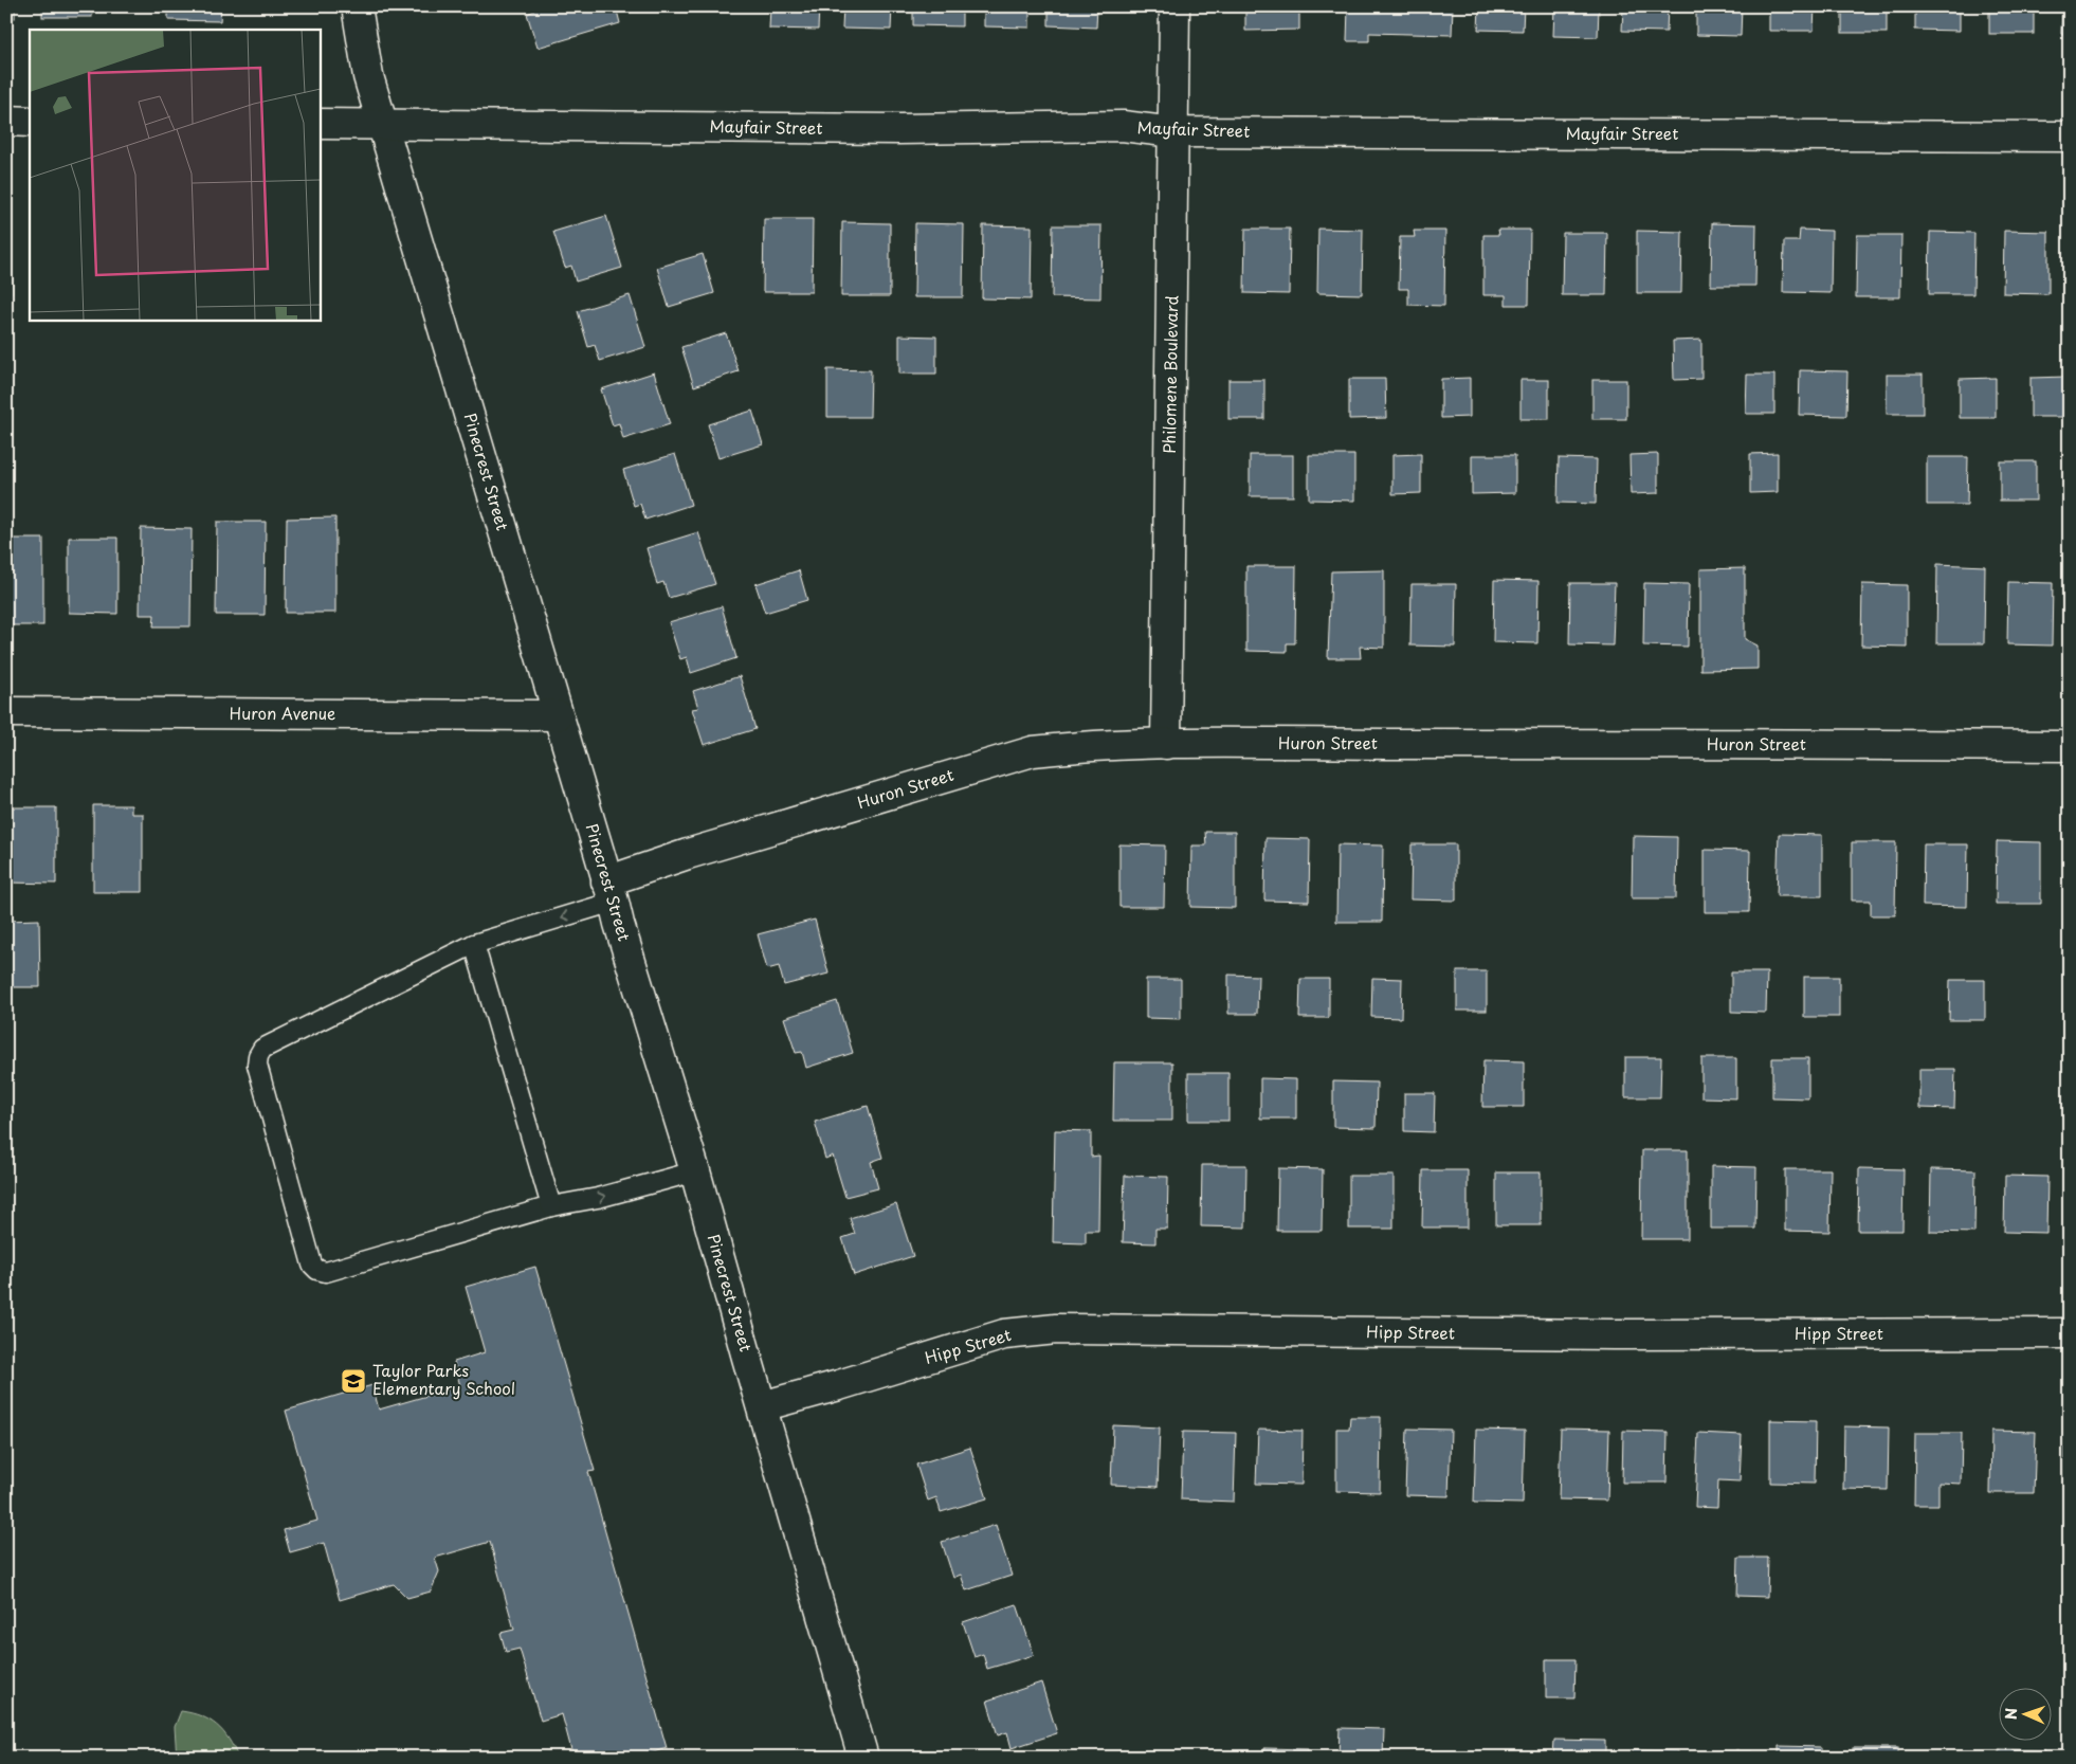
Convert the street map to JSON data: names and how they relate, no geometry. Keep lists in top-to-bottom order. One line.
{"streets":{"street":["Mayfair Street","Philomene Boulevard","Pinecrest Street","Huron Avenue","Huron Street","Hipp Street"]},"crossings":[["Mayfair Street","Philomene Boulevard"],["Mayfair Street","Pinecrest Street"],["Philomene Boulevard","Huron Street"],["Pinecrest Street","Huron Avenue"],["Pinecrest Street","Huron Street"],["Pinecrest Street","Hipp Street"]],"places":{"school or university":["Taylor Parks Elementary School"]},"north":"left"}
